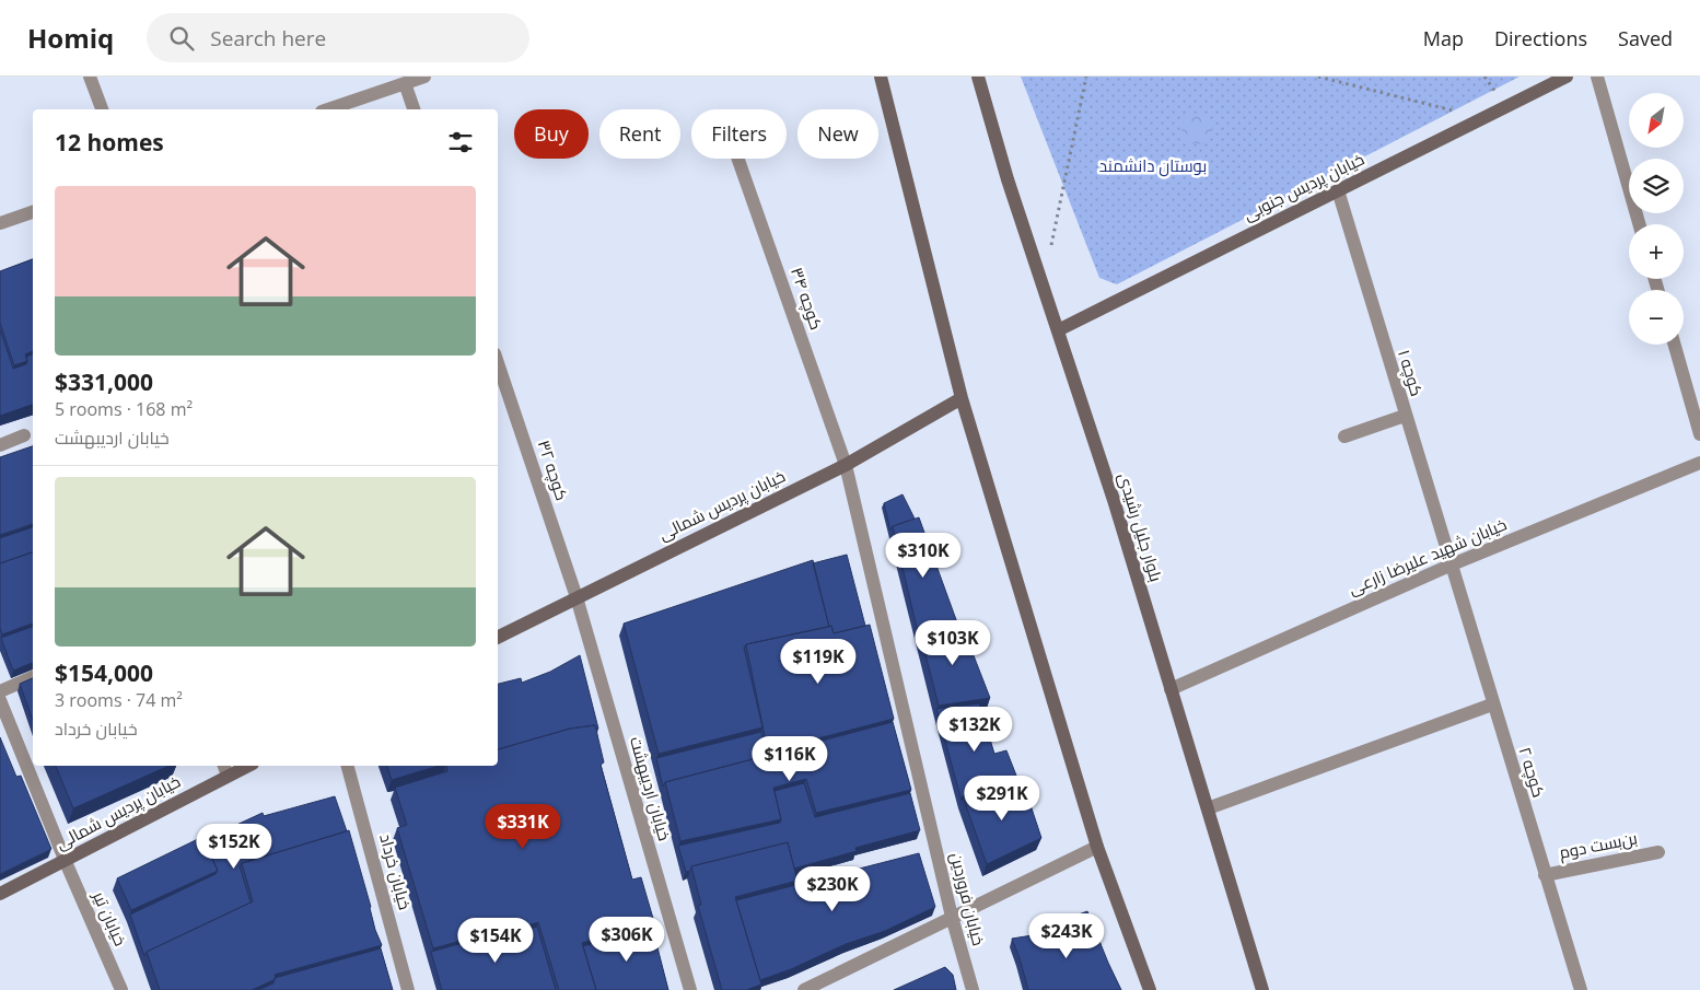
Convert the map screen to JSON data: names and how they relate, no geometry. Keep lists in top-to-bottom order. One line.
{"streets":{"street":["خیابان پردیس جنوبی","کوچه ۳۴","کوچه ۱","کوچه ۳۲","خیابان پردیس شمالی","بلوار جلیل رشیدی","خیابان شهید علیرضا زارعی","کوچه ۲","خیابان اردیبهشت","بن‌بست دوم","خیابان خرداد","خیابان فروردین","خیابان تیر"]},"crossings":[["خیابان پردیس جنوبی","کوچه ۱"],["خیابان پردیس جنوبی","بلوار جلیل رشیدی"],["کوچه ۳۴","خیابان پردیس شمالی"],["کوچه ۳۴","خیابان فروردین"],["کوچه ۱","خیابان شهید علیرضا زارعی"],["کوچه ۱","کوچه ۲"],["کوچه ۳۲","خیابان پردیس شمالی"],["کوچه ۳۲","خیابان اردیبهشت"],["خیابان پردیس شمالی","خیابان اردیبهشت"],["خیابان پردیس شمالی","خیابان فروردین"],["خیابان پردیس شمالی","خیابان تیر"],["بلوار جلیل رشیدی","خیابان شهید علیرضا زارعی"],["خیابان شهید علیرضا زارعی","کوچه ۲"],["کوچه ۲","بن‌بست دوم"]],"parks":["بوستان دانشمند"],"north":"bottom left","page":{"header":"Homiq","search":"Search here","nav":["Map","Directions","Saved"],"map_buttons":["+","−"],"chip":["Buy","Rent","Filters","New"],"heading":"12 homes","list":[{"name":"$331,000","note":"5 rooms · 168 m² · خیابان اردیبهشت"},{"name":"$154,000","note":"3 rooms · 74 m² · خیابان خرداد"}],"price":["$310K","$103K","$119K","$132K","$116K","$291K","$331K","$152K","$230K","$243K","$306K","$154K"]}}
